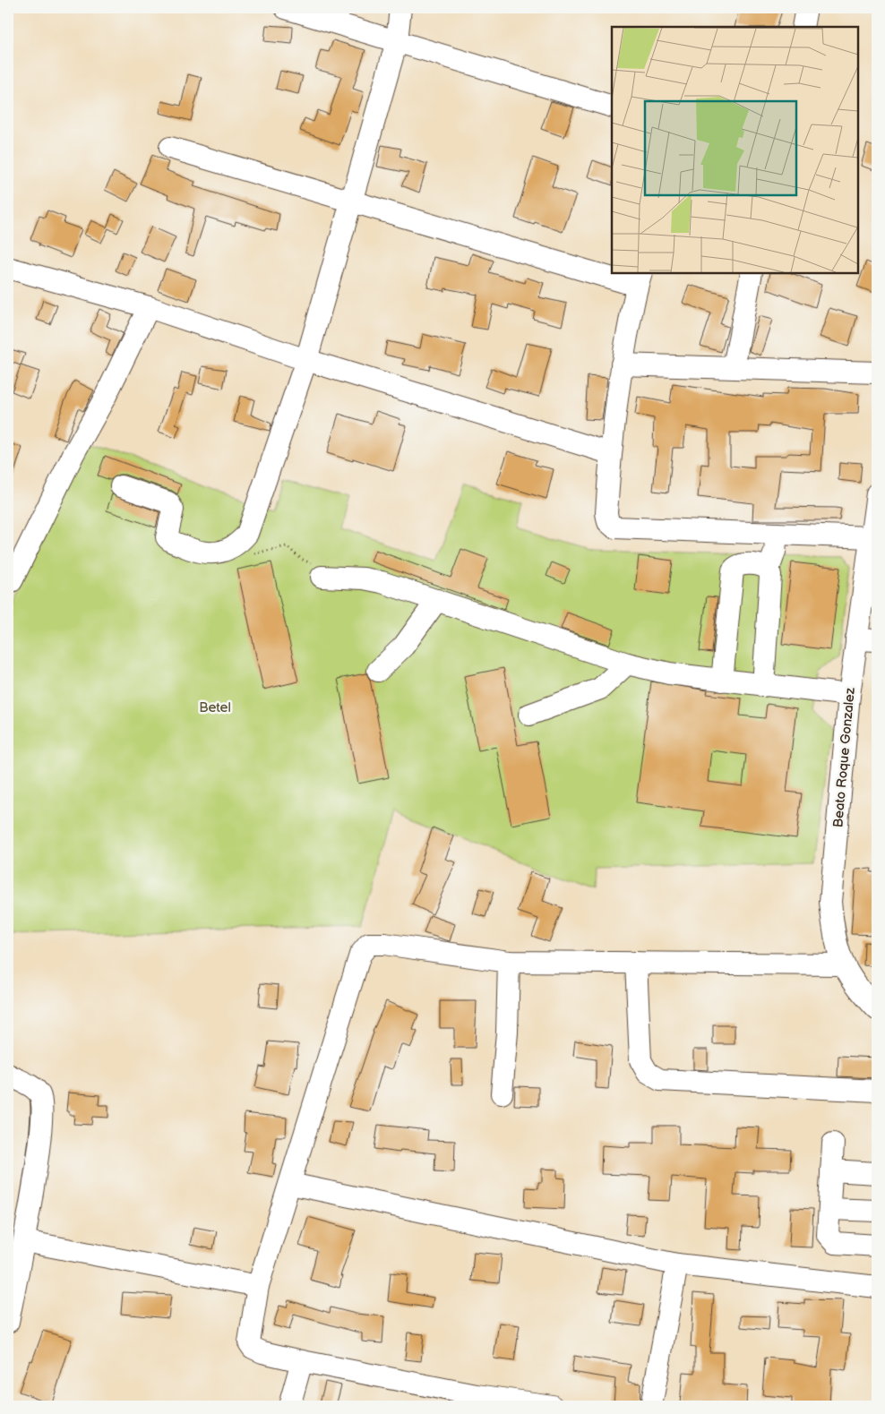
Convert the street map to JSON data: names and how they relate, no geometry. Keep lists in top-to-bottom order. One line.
{"streets":{"street":["Beato Roque Gonzalez"]},"parks":["Betel"]}
